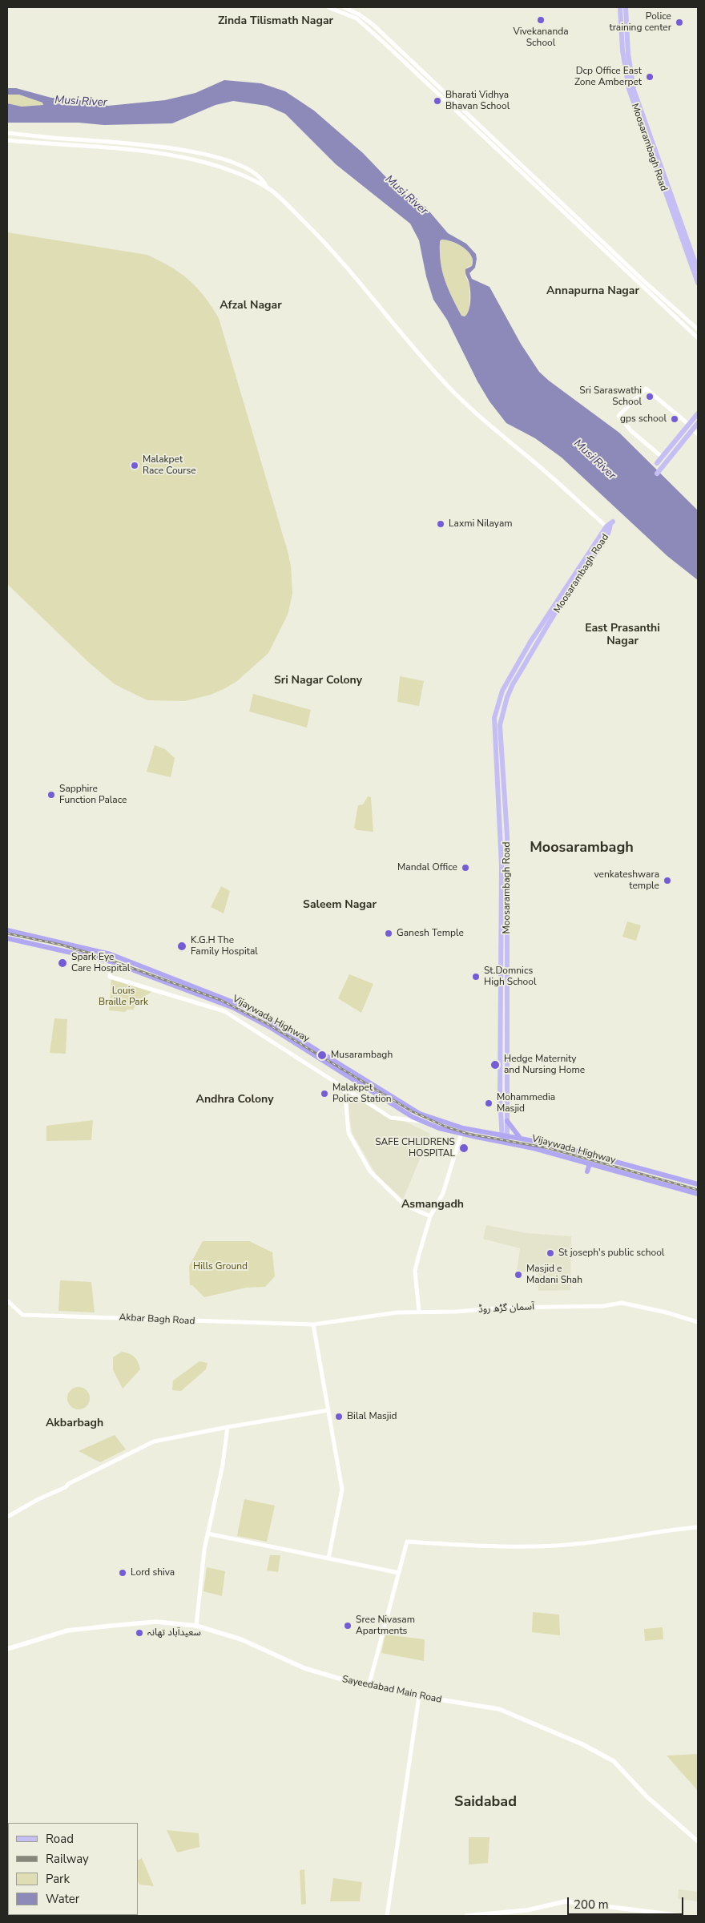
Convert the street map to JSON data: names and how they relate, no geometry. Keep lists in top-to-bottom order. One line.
{"streets":{"highway":["Vijaywada Highway"],"main road":["Moosarambagh Road","Sayeedabad Main Road"],"street":["آسمان گڑھ روڈ","Akbar Bagh Road"]},"crossings":[["Moosarambagh Road","Vijaywada Highway"],["آسمان گڑھ روڈ","Akbar Bagh Road"]],"districts":["Zinda Tilismath Nagar","Annapurna Nagar","Afzal Nagar","East Prasanthi Nagar","Sri Nagar Colony","Moosarambagh","Saleem Nagar","Andhra Colony","Asmangadh","Akbarbagh","Saidabad"],"water":["Musi River"],"parks":["Louis Braille Park","Hills Ground"],"places":["Vivekananda School","Police training center","Dcp Office East Zone Amberpet","Bharati Vidhya Bhavan School","Sri Saraswathi School","gps school","Malakpet Race Course","Laxmi Nilayam","Sapphire Function Palace","Mandal Office","venkateshwara temple","Ganesh Temple","K.G.H The Family Hospital","Spark Eye Care Hospital","St.Domnics High School","Musarambagh","Hedge Maternity and Nursing Home","Malakpet Police Station","Mohammedia Masjid","SAFE CHLIDRENS HOSPITAL","St joseph's public school","Masjid e Madani Shah","Bilal Masjid","Lord shiva","Sree Nivasam Apartments","سعیدآباد تھانہ"],"legend":["Road","Railway","Park","Water"],"scale_bar":"200 m"}
